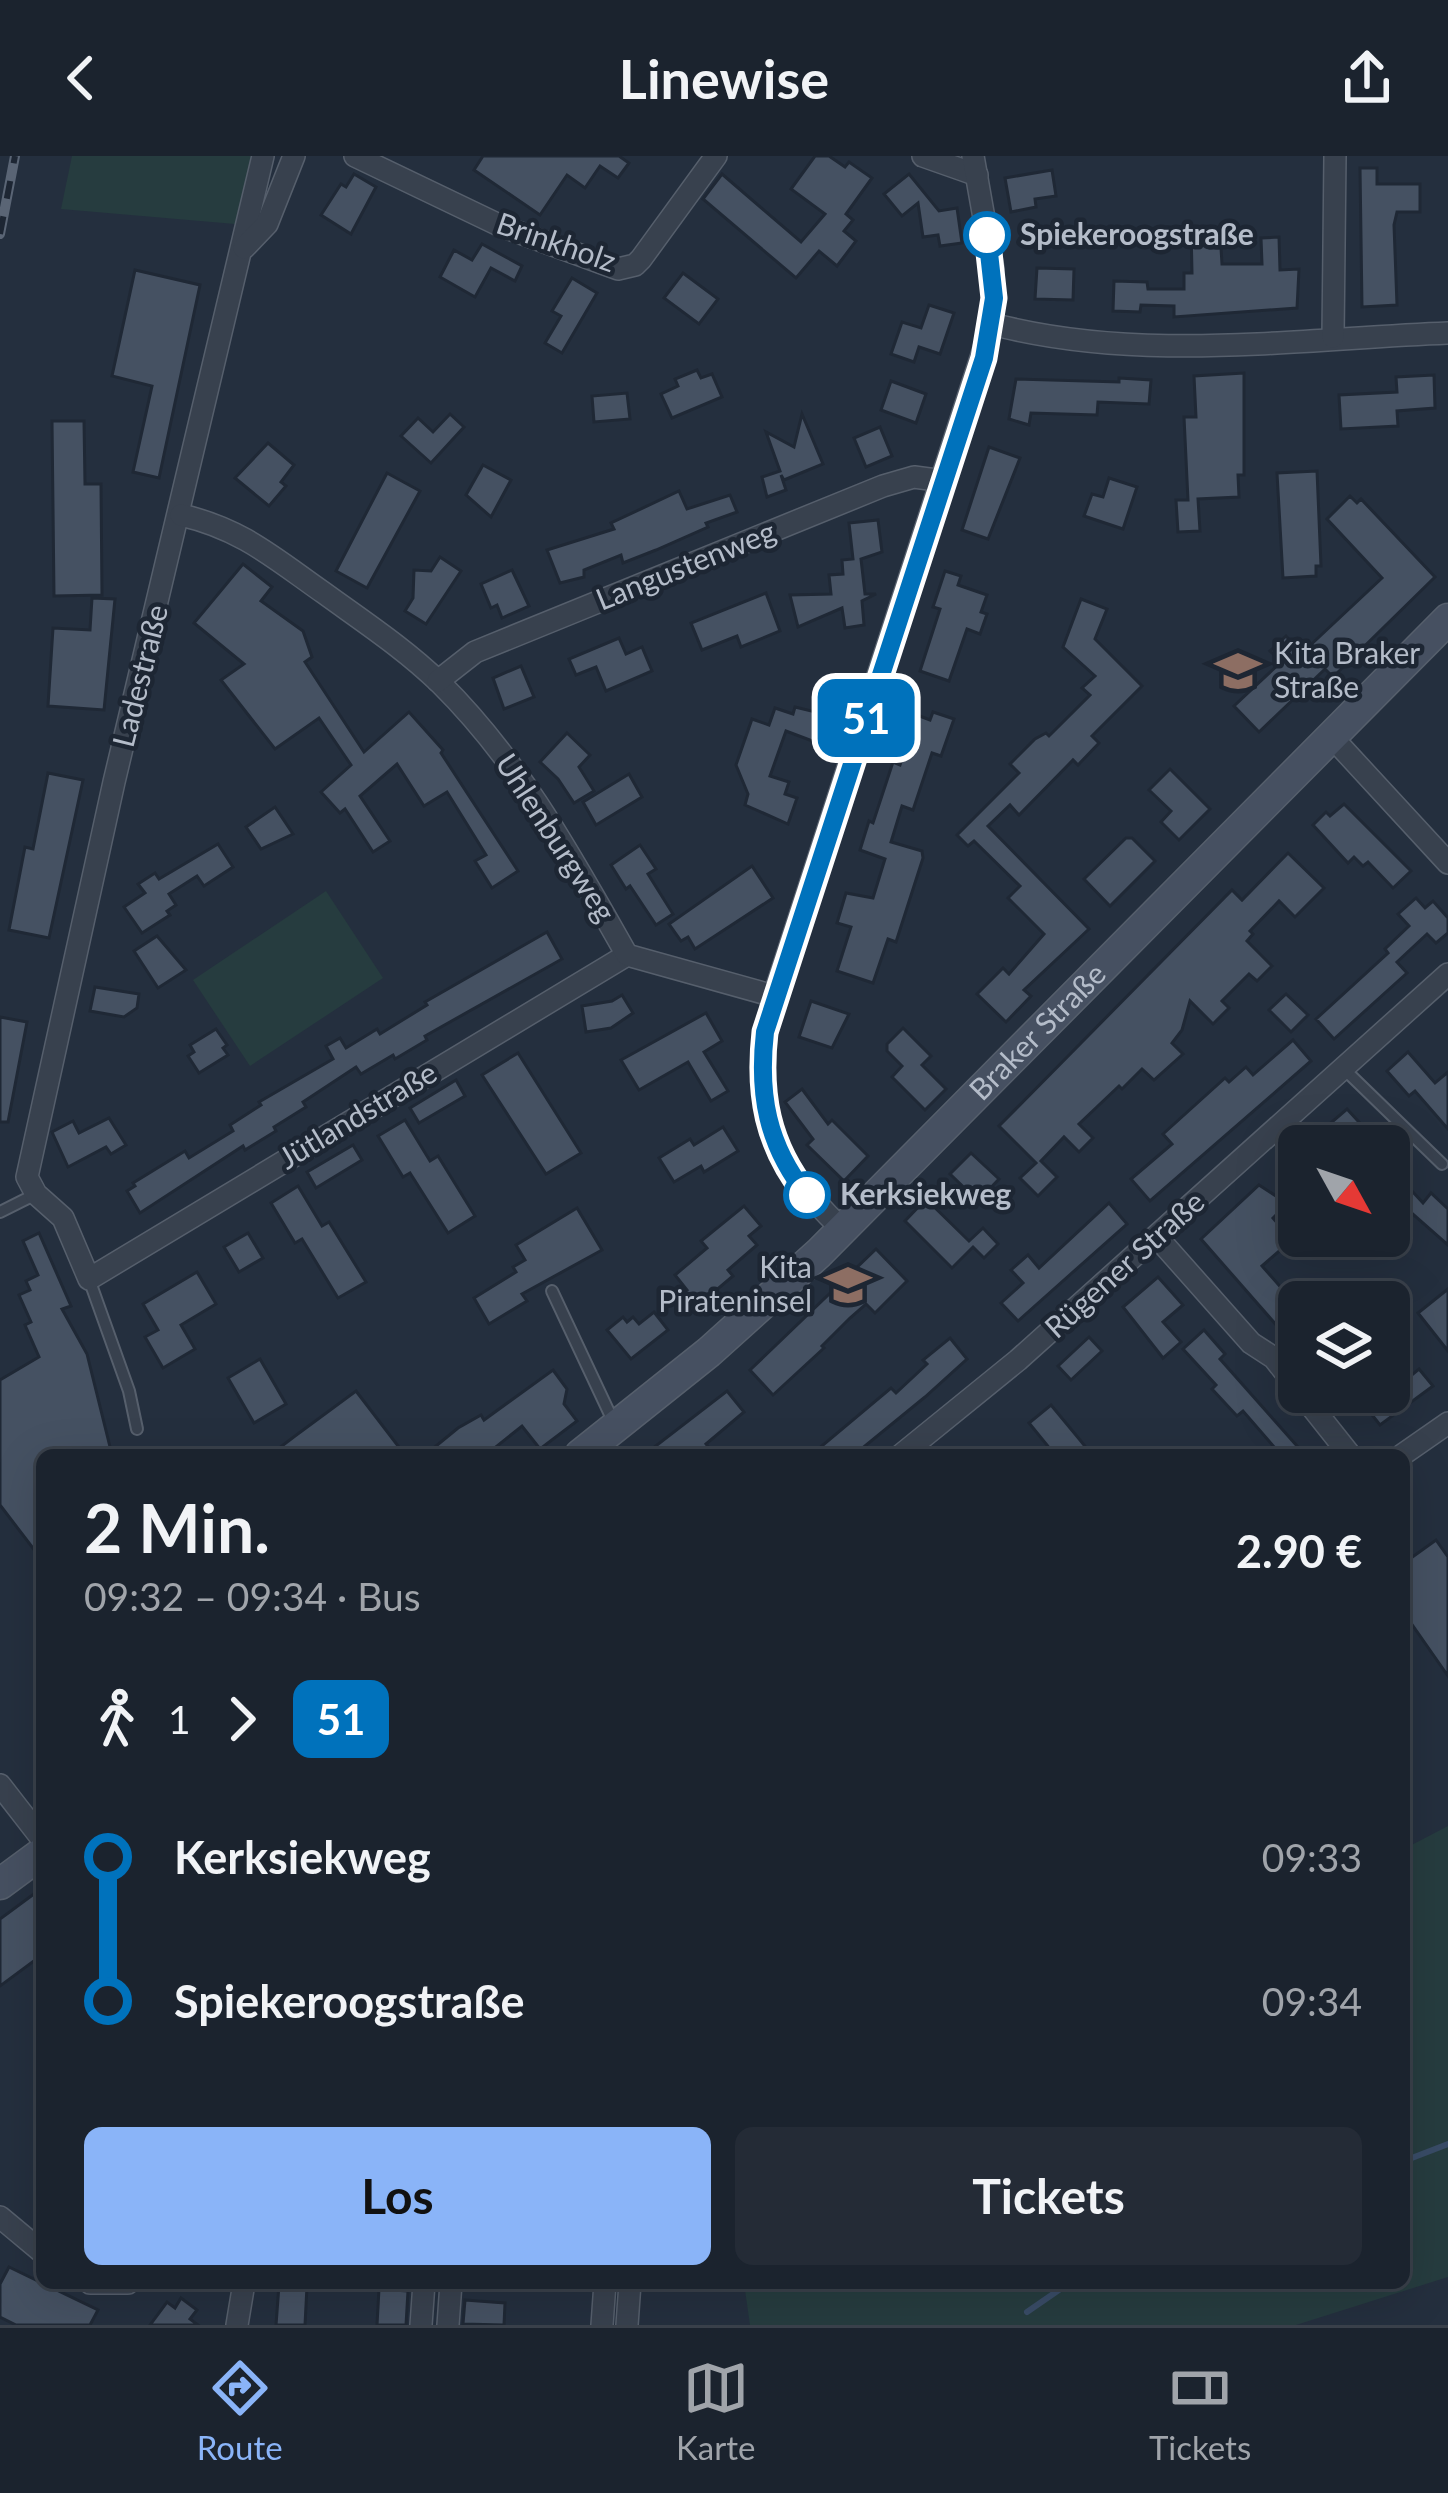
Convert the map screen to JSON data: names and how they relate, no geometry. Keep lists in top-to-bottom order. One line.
{"streets":{"main road":["Braker Straße"],"street":["Brinkholz","Langustenweg","Ladestraße","Uhlenburgweg","Jütlandstraße","Rügener Straße"]},"crossings":[["Langustenweg","Uhlenburgweg"],["Ladestraße","Uhlenburgweg"],["Uhlenburgweg","Jütlandstraße"]],"places":{"other":["Spiekeroogstraße","Kerksiekweg"],"school or university":["Kita Braker Straße","Kita Pirateninsel"]},"lines":["bus line 51"],"north":"bottom right","page":{"header":"Linewise","on_map":"51","heading":["2 Min.","09:32 – 09:34 · Bus","2.90 €"],"legs":["1","51"],"list":[{"name":"Kerksiekweg","value":"09:33"},{"name":"Spiekeroogstraße","value":"09:34"}],"buttons":["Los","Tickets"],"tabs":["Route","Karte","Tickets"]}}
